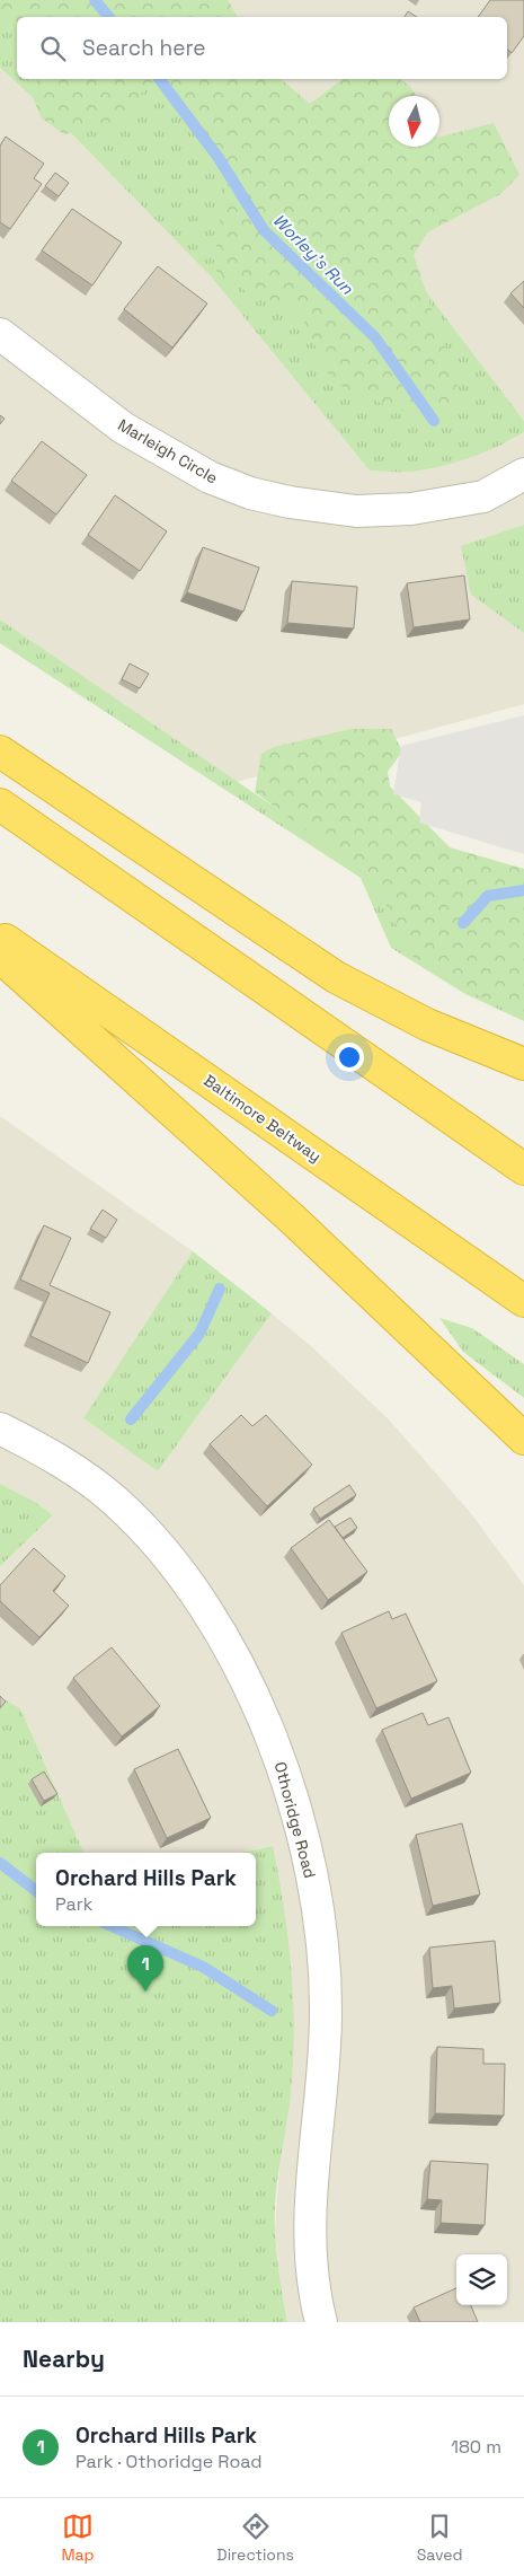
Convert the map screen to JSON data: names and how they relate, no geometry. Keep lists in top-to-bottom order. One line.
{"streets":{"highway":["Baltimore Beltway"],"street":["Marleigh Circle","Othoridge Road"]},"water":["Worley's Run"],"north":"bottom","page":{"search":"Search here","popup":["Orchard Hills Park","Park"],"pins":"1","heading":"Nearby","list":[{"mark":"1","name":"Orchard Hills Park","note":"Park · Othoridge Road","value":"180 m"}],"nav":["Map","Directions","Saved"]}}
